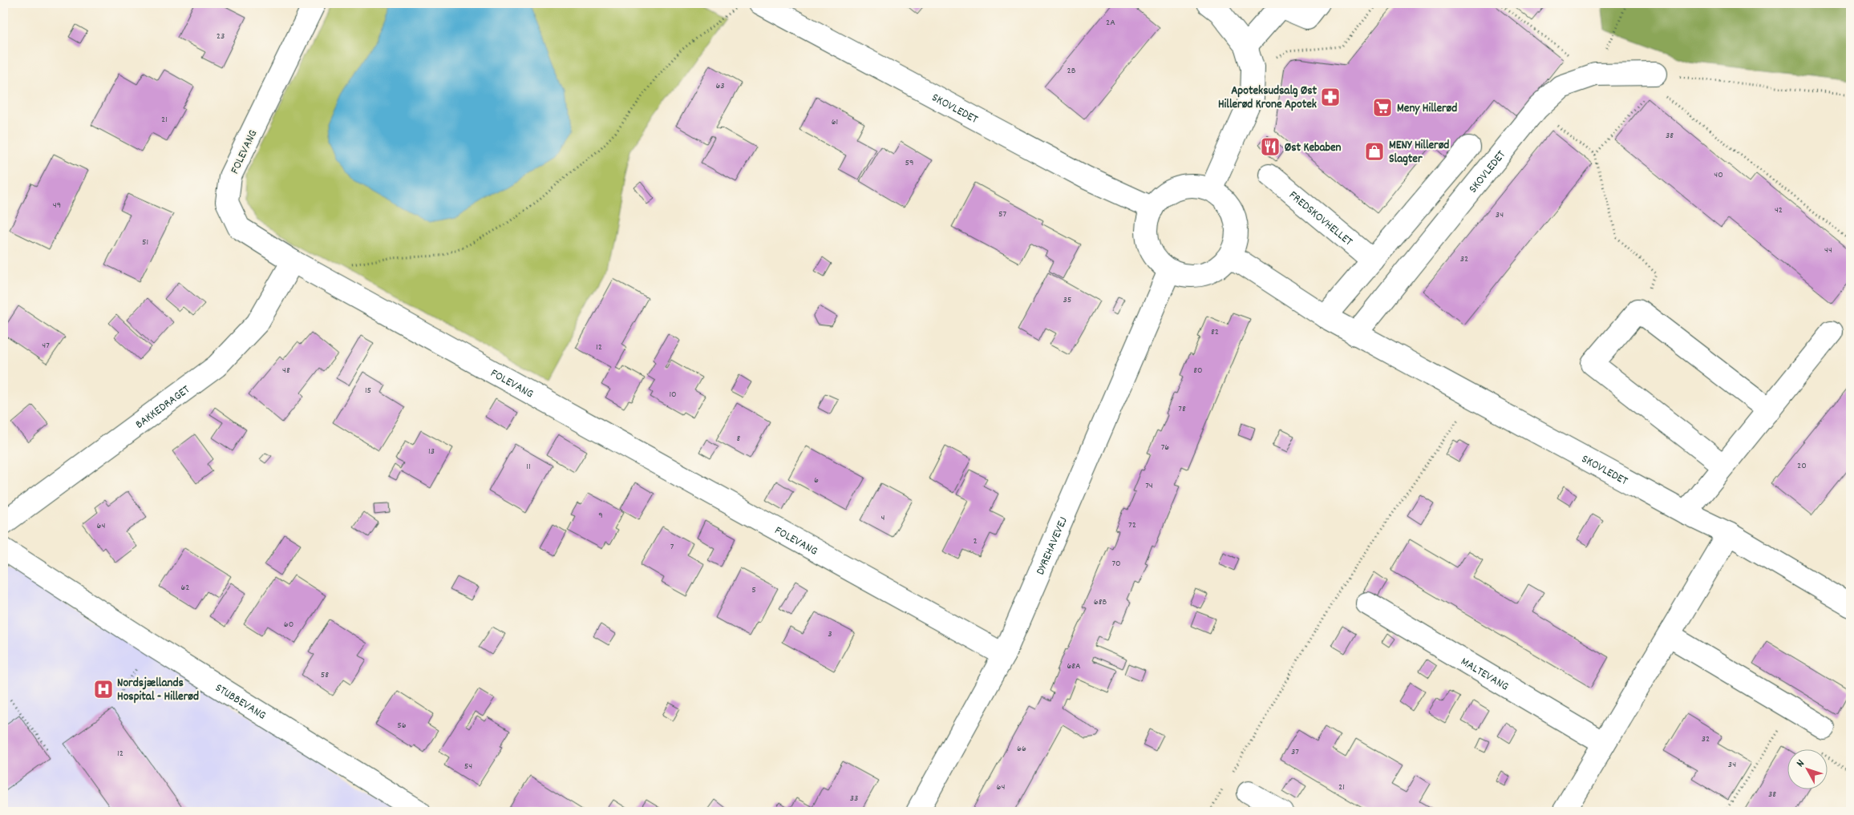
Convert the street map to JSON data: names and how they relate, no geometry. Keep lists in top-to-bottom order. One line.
{"streets":{"street":["SKOVLEDET","FOLEVANG","FREDSKOVHELLET","BAKKEDRAGET","DYREHAVEVEJ","MALTEVANG","STUBBEVANG"]},"crossings":[["SKOVLEDET","DYREHAVEVEJ"],["FOLEVANG","BAKKEDRAGET"],["FOLEVANG","DYREHAVEVEJ"]],"places":{"pharmacy":["Apoteksudsalg Øst Hillerød Krone Apotek"],"supermarket":["Meny Hillerød"],"restaurant":["Øst Kebaben"],"shop":["MENY Hillerød Slagter"],"hospital":["Nordsjællands Hospital - Hillerød"]},"house_numbers":["2A","23","2B","63","21","61","38","59","40","49","42","57","34","51","44","32","35","82","47","12","48","80","15","10","78","8","76","13","20","11","6","74","9","4","72","64","2","7","70","62","5","68B","60","3","68A","58","56","32","66","37","12","34","54","64","21","38","33"],"north":"top left"}
